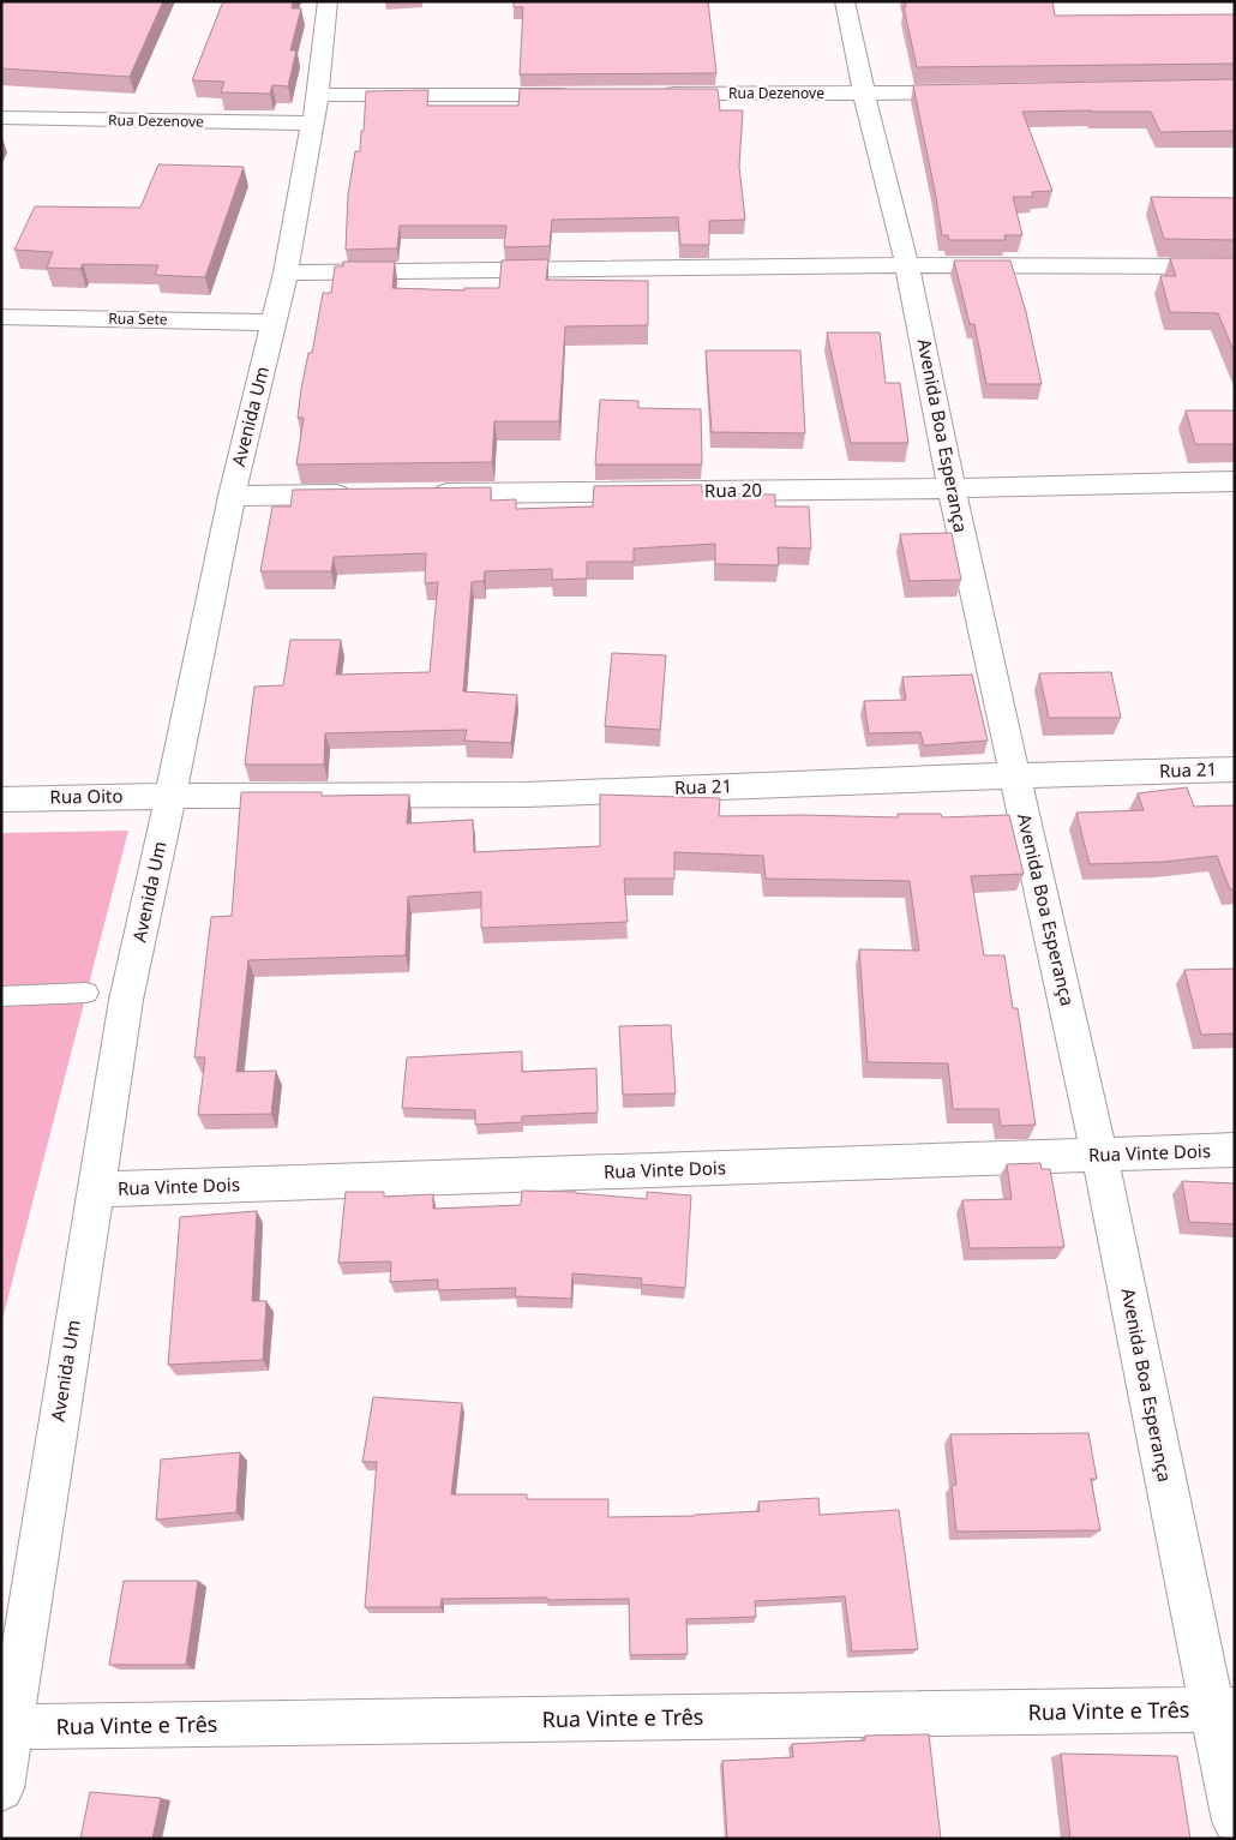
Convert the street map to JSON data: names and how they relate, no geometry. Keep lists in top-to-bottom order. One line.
{"streets":{"street":["Rua Dezenove","Rua Sete","Avenida Um","Avenida Boa Esperança","Rua 20","Rua 21","Rua Oito","Rua Vinte Dois","Rua Vinte e Três"]},"crossings":[["Rua Dezenove","Avenida Um"],["Rua Dezenove","Avenida Boa Esperança"],["Rua Sete","Avenida Um"],["Avenida Um","Rua 21"],["Avenida Um","Rua Oito"],["Avenida Um","Rua Vinte Dois"],["Avenida Um","Rua Vinte e Três"],["Avenida Boa Esperança","Rua 20"],["Avenida Boa Esperança","Rua 21"],["Avenida Boa Esperança","Rua Vinte Dois"],["Avenida Boa Esperança","Rua Vinte e Três"],["Rua 21","Rua Oito"]]}
